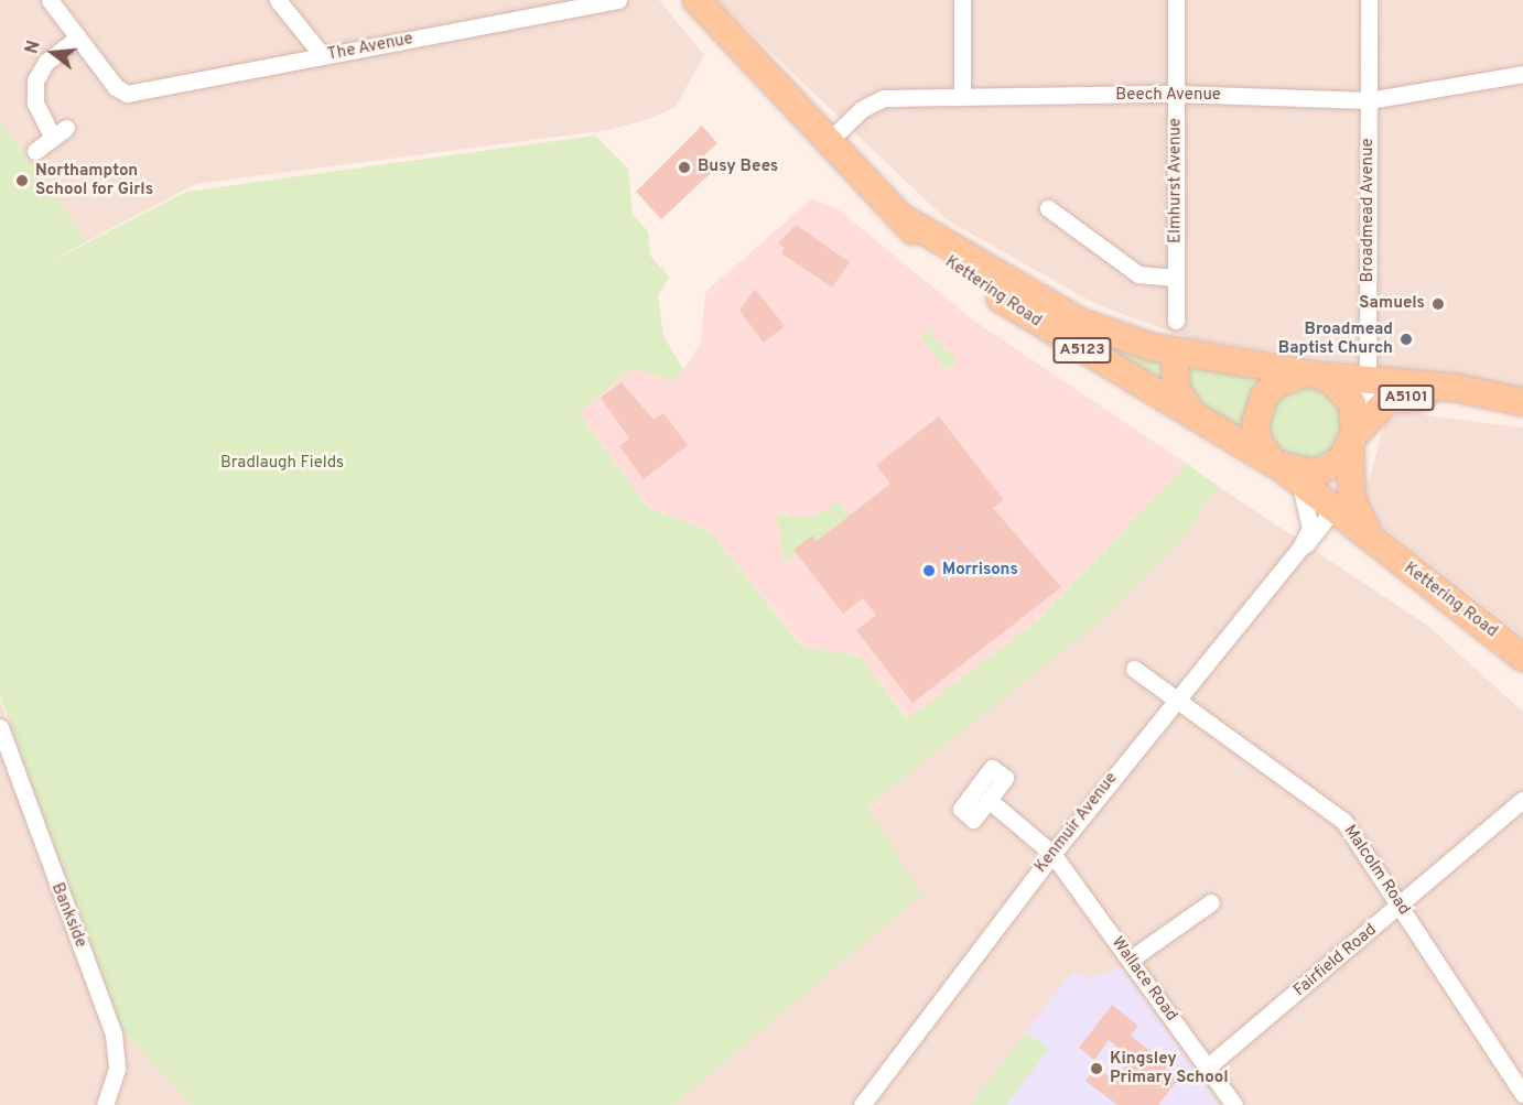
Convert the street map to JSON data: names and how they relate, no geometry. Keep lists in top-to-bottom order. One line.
{"streets":{"main road":["Kettering Road","A5123","A5101"],"street":["The Avenue","Beech Avenue","Elmhurst Avenue","Broadmead Avenue","Kenmuir Avenue","Malcolm Road","Bankside","Fairfield Road","Wallace Road"]},"crossings":[["Beech Avenue","Elmhurst Avenue"],["Beech Avenue","Broadmead Avenue"],["Beech Avenue","Kettering Road"],["Broadmead Avenue","Kettering Road"],["Broadmead Avenue","A5101"],["Broadmead Avenue","Kenmuir Avenue"],["Kettering Road","A5101"],["Kettering Road","Kenmuir Avenue"],["A5101","Kenmuir Avenue"],["Kenmuir Avenue","Malcolm Road"],["Kenmuir Avenue","Wallace Road"],["Malcolm Road","Fairfield Road"],["Fairfield Road","Wallace Road"]],"parks":["Bradlaugh Fields"],"places":["Busy Bees","Northampton School for Girls","Samuels","Broadmead Baptist Church","Morrisons","Kingsley Primary School"],"north":"left"}
